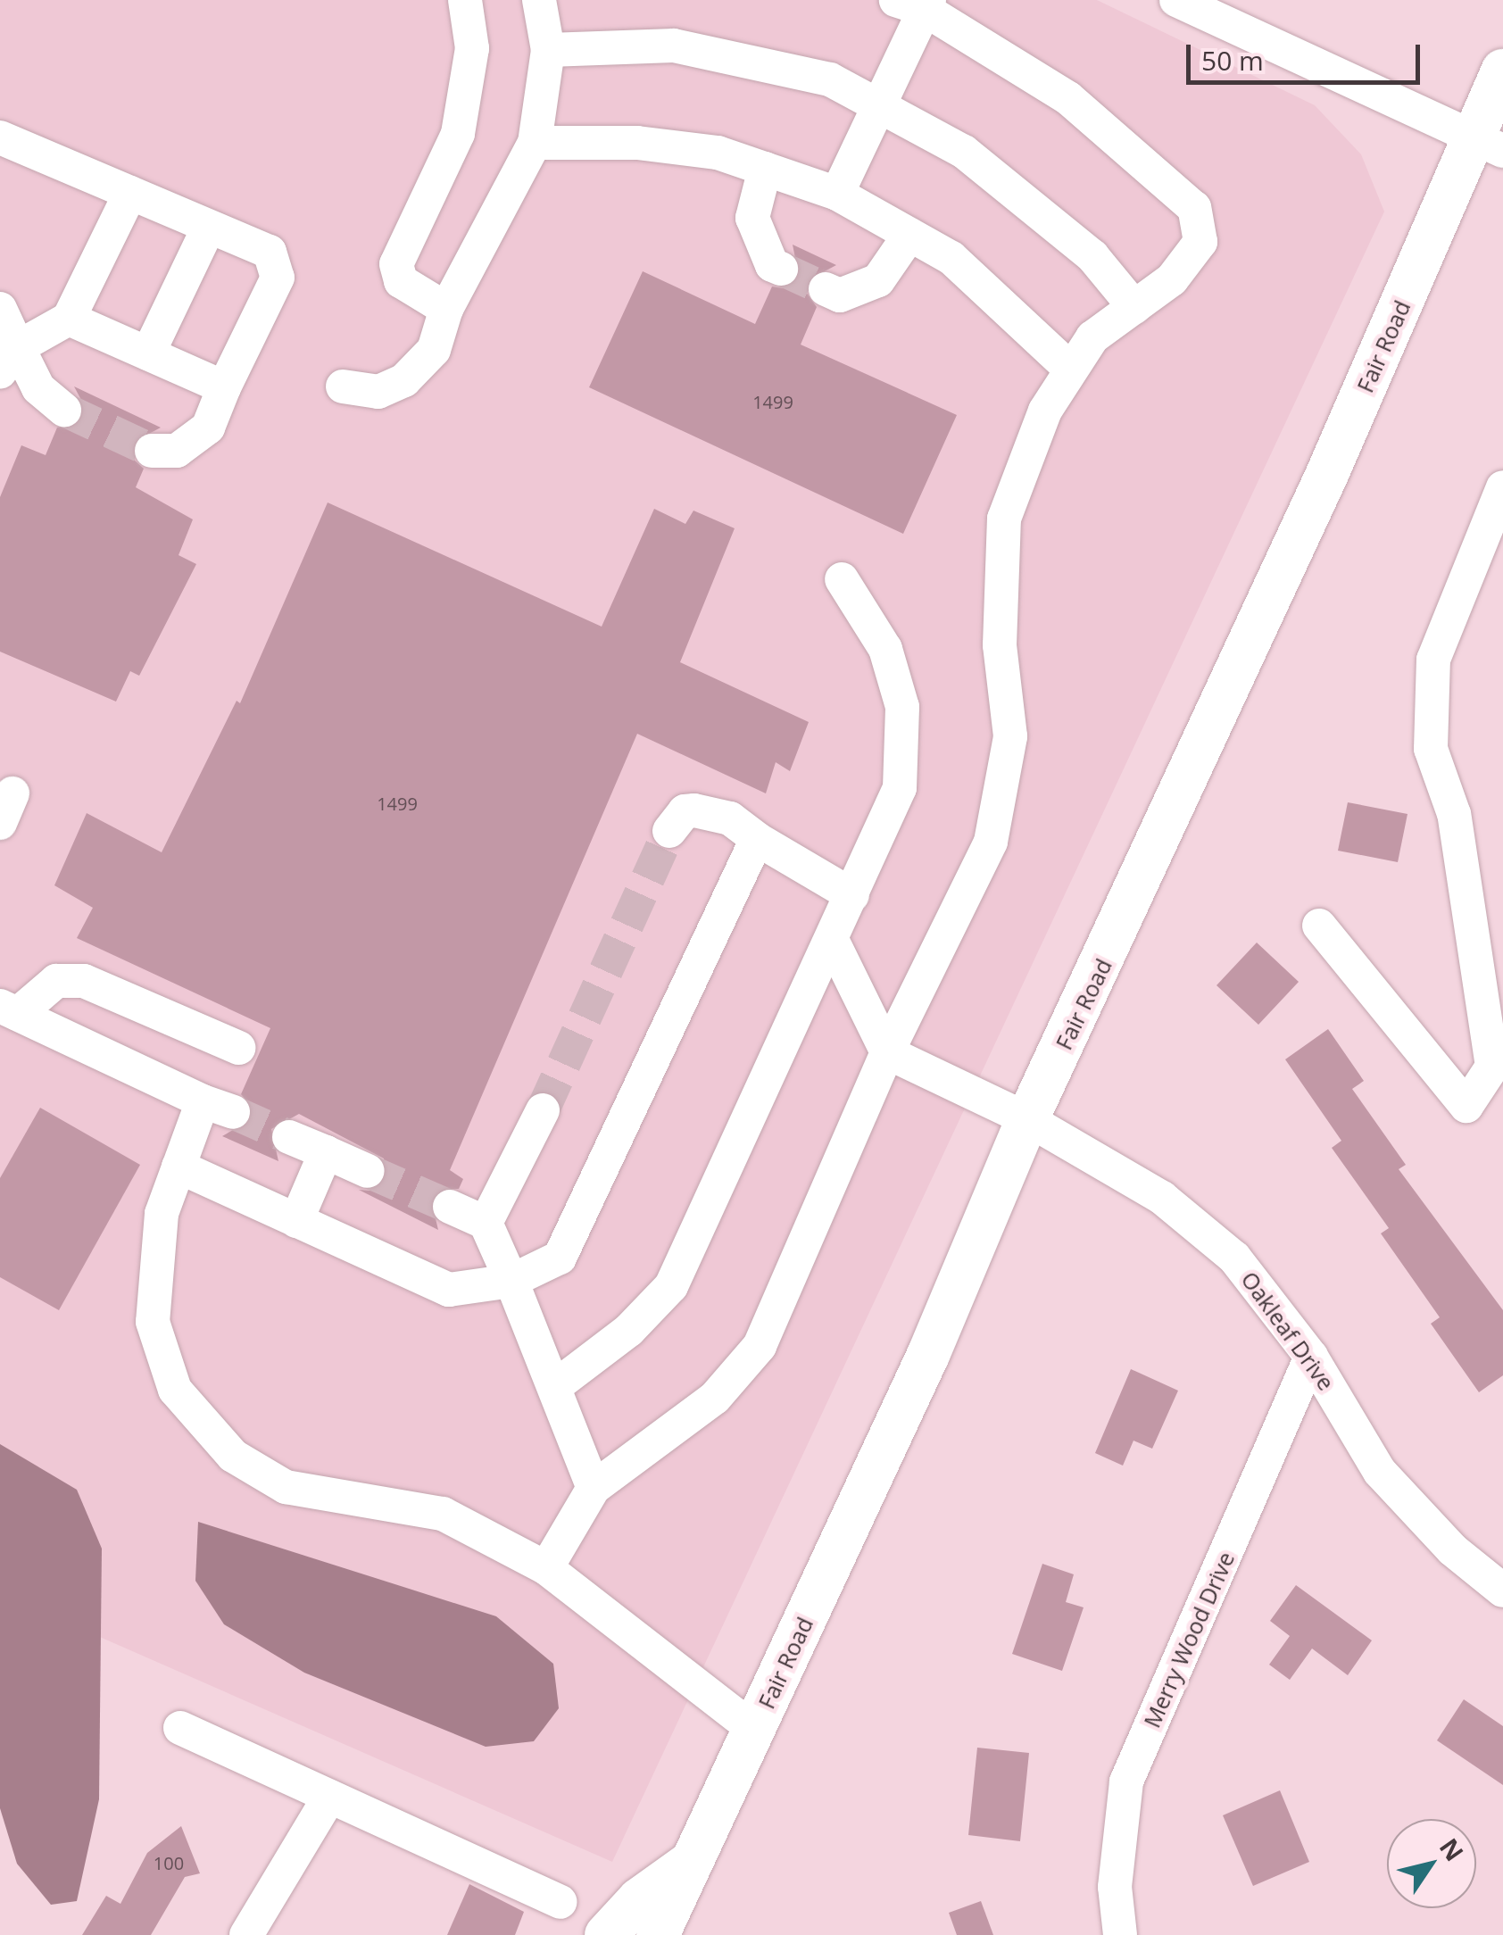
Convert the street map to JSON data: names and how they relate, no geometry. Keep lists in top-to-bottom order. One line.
{"streets":{"main road":["Fair Road"],"street":["Oakleaf Drive","Merry Wood Drive"]},"crossings":[["Fair Road","Oakleaf Drive"],["Oakleaf Drive","Merry Wood Drive"]],"house_numbers":["1499","1499","100"],"scale_bar":"50 m","north":"top right"}
